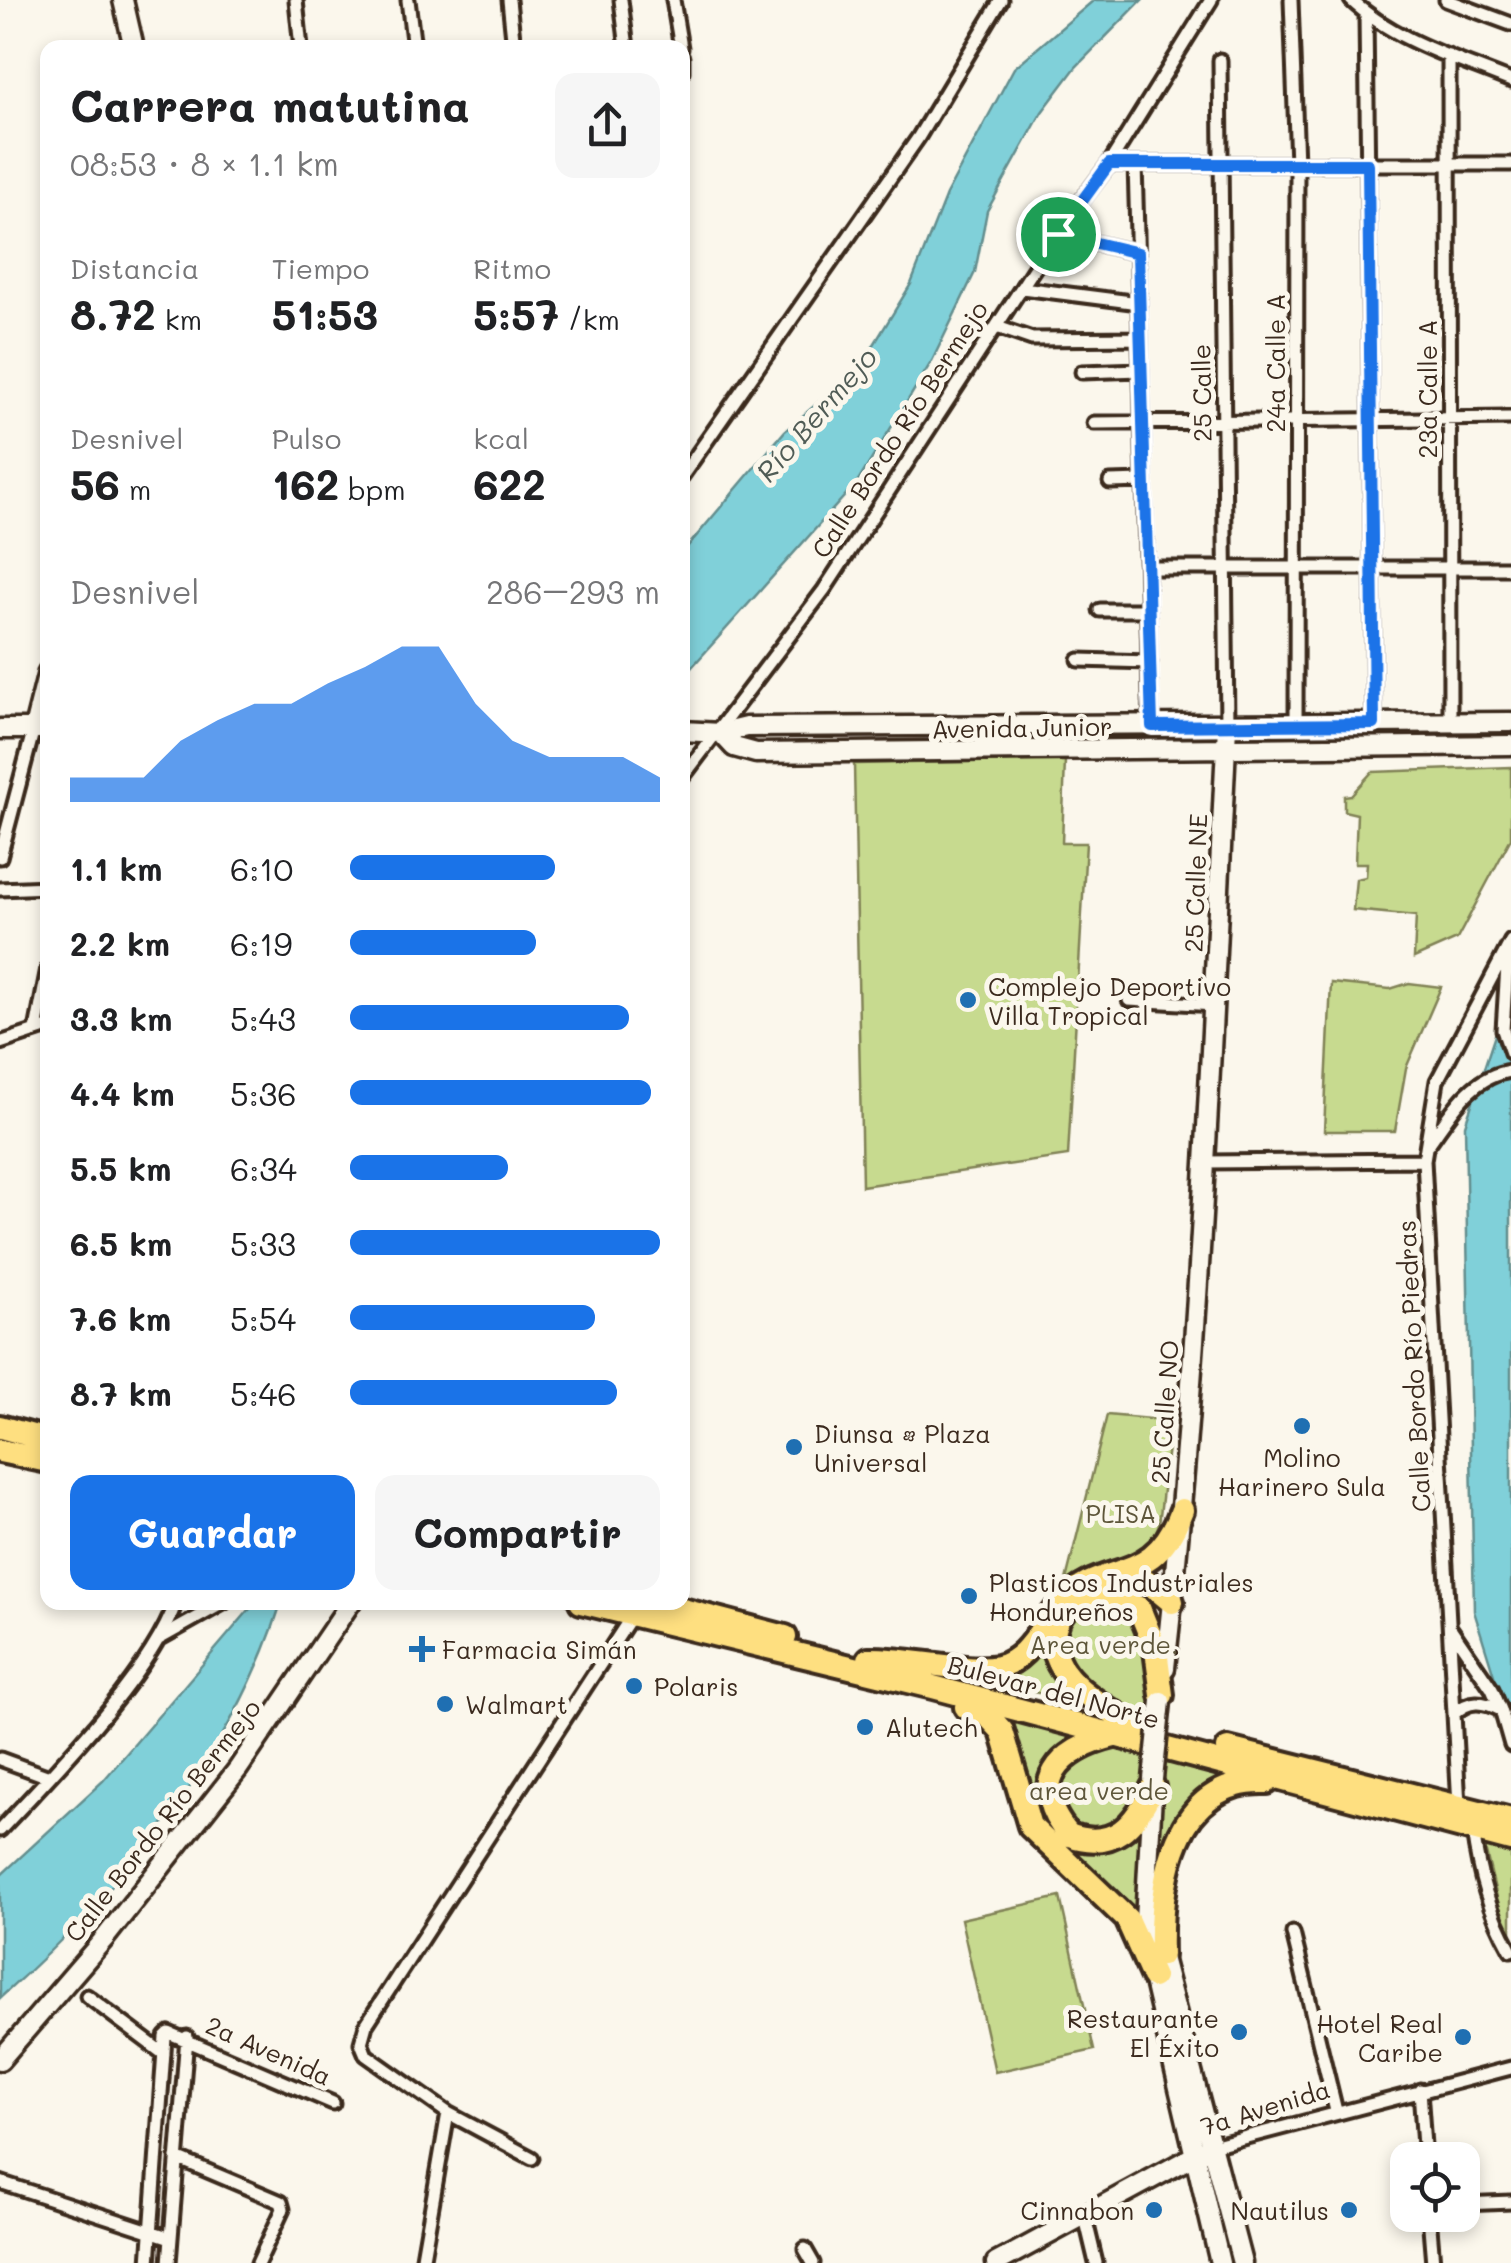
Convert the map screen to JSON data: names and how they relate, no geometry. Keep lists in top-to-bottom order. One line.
{"streets":{"highway":["Bulevar del Norte"],"main road":["Calle Bordo Río Bermejo","Avenida Junior","25 Calle NE","25 Calle NO","7a Avenida"],"street":["24a Calle A","23a Calle A","25 Calle","Calle Bordo Río Piedras","2a Avenida"]},"crossings":[["24a Calle A","Avenida Junior"],["23a Calle A","Avenida Junior"],["25 Calle","Avenida Junior"],["25 Calle","25 Calle NE"],["Calle Bordo Río Bermejo","Avenida Junior"],["Avenida Junior","25 Calle NE"],["25 Calle NE","25 Calle NO"],["Calle Bordo Río Piedras","Bulevar del Norte"]],"water":["Río Bermejo"],"parks":["PLISA","Area verde.","area verde"],"places":{"other":["Complejo Deportivo Villa Tropical","Molino Harinero Sula","Diunsa • Plaza Universal","Plasticos Industriales Hondureños","Polaris","Walmart","Alutech","Restaurante El Éxito","Hotel Real Caribe","Cinnabon","Nautilus"],"health":["Farmacia Simán"]},"page":{"heading":["Carrera matutina","08:53 · 8 × 1.1 km"],"stats":[["Distancia","8.72 km"],["Tiempo","51:53"],["Ritmo","5:57 /km"],["Desnivel","56 m"],["Pulso","162 bpm"],["kcal","622"]],"chart":["Desnivel","286–293 m"],"list":[{"name":"1.1 km","note":"6:10"},{"name":"2.2 km","note":"6:19"},{"name":"3.3 km","note":"5:43"},{"name":"4.4 km","note":"5:36"},{"name":"5.5 km","note":"6:34"},{"name":"6.5 km","note":"5:33"},{"name":"7.6 km","note":"5:54"},{"name":"8.7 km","note":"5:46"}],"buttons":["Guardar","Compartir"]}}
